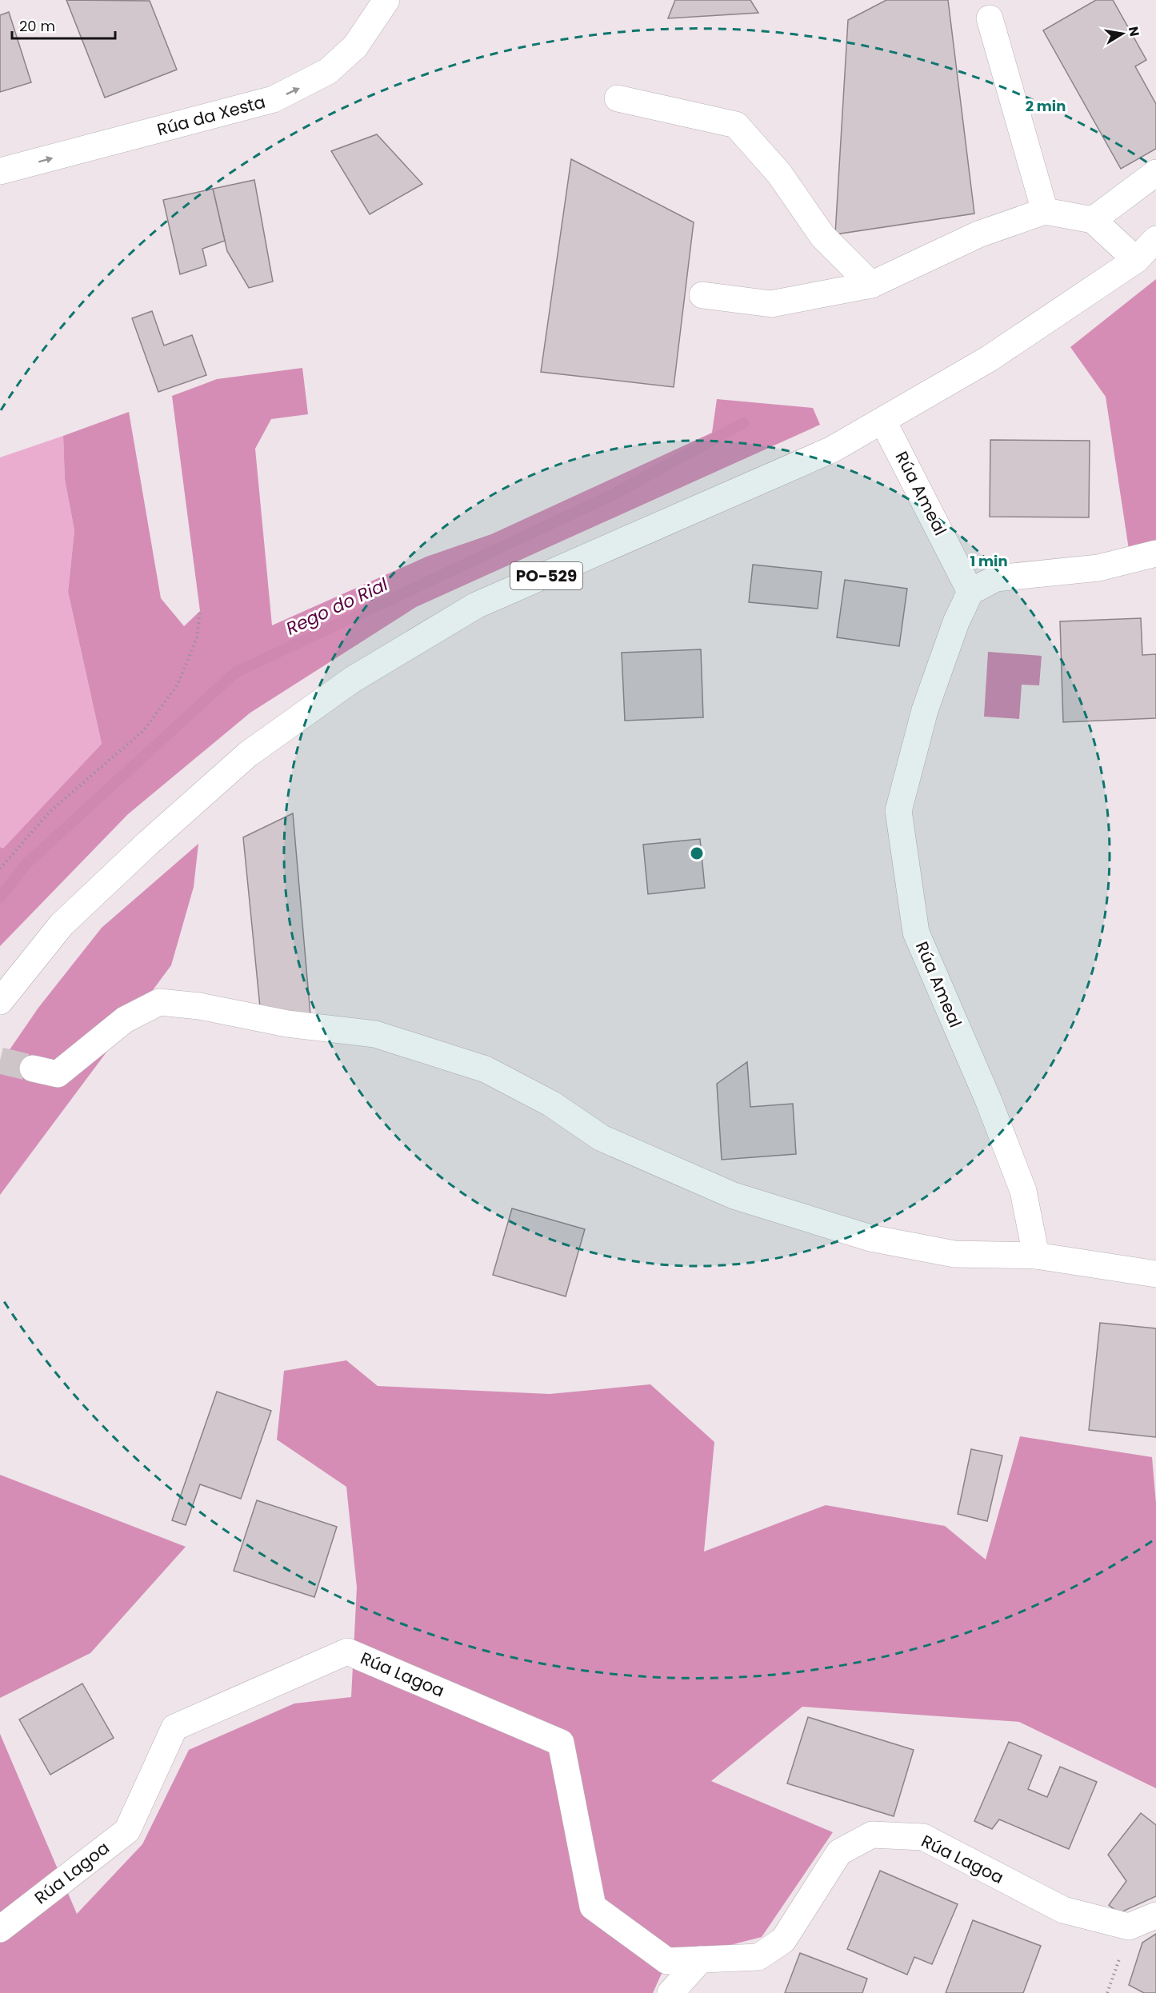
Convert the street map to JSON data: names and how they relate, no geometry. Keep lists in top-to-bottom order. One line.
{"streets":{"street":["Rúa da Xesta","Rúa Ameal","PO-529","Rúa Lagoa"]},"crossings":[["Rúa Ameal","PO-529"]],"one_way":["Rúa da Xesta"],"water":["Rego do Rial"],"scale_bar":"20 m","north":"right","rings":["2 min","1 min"]}
